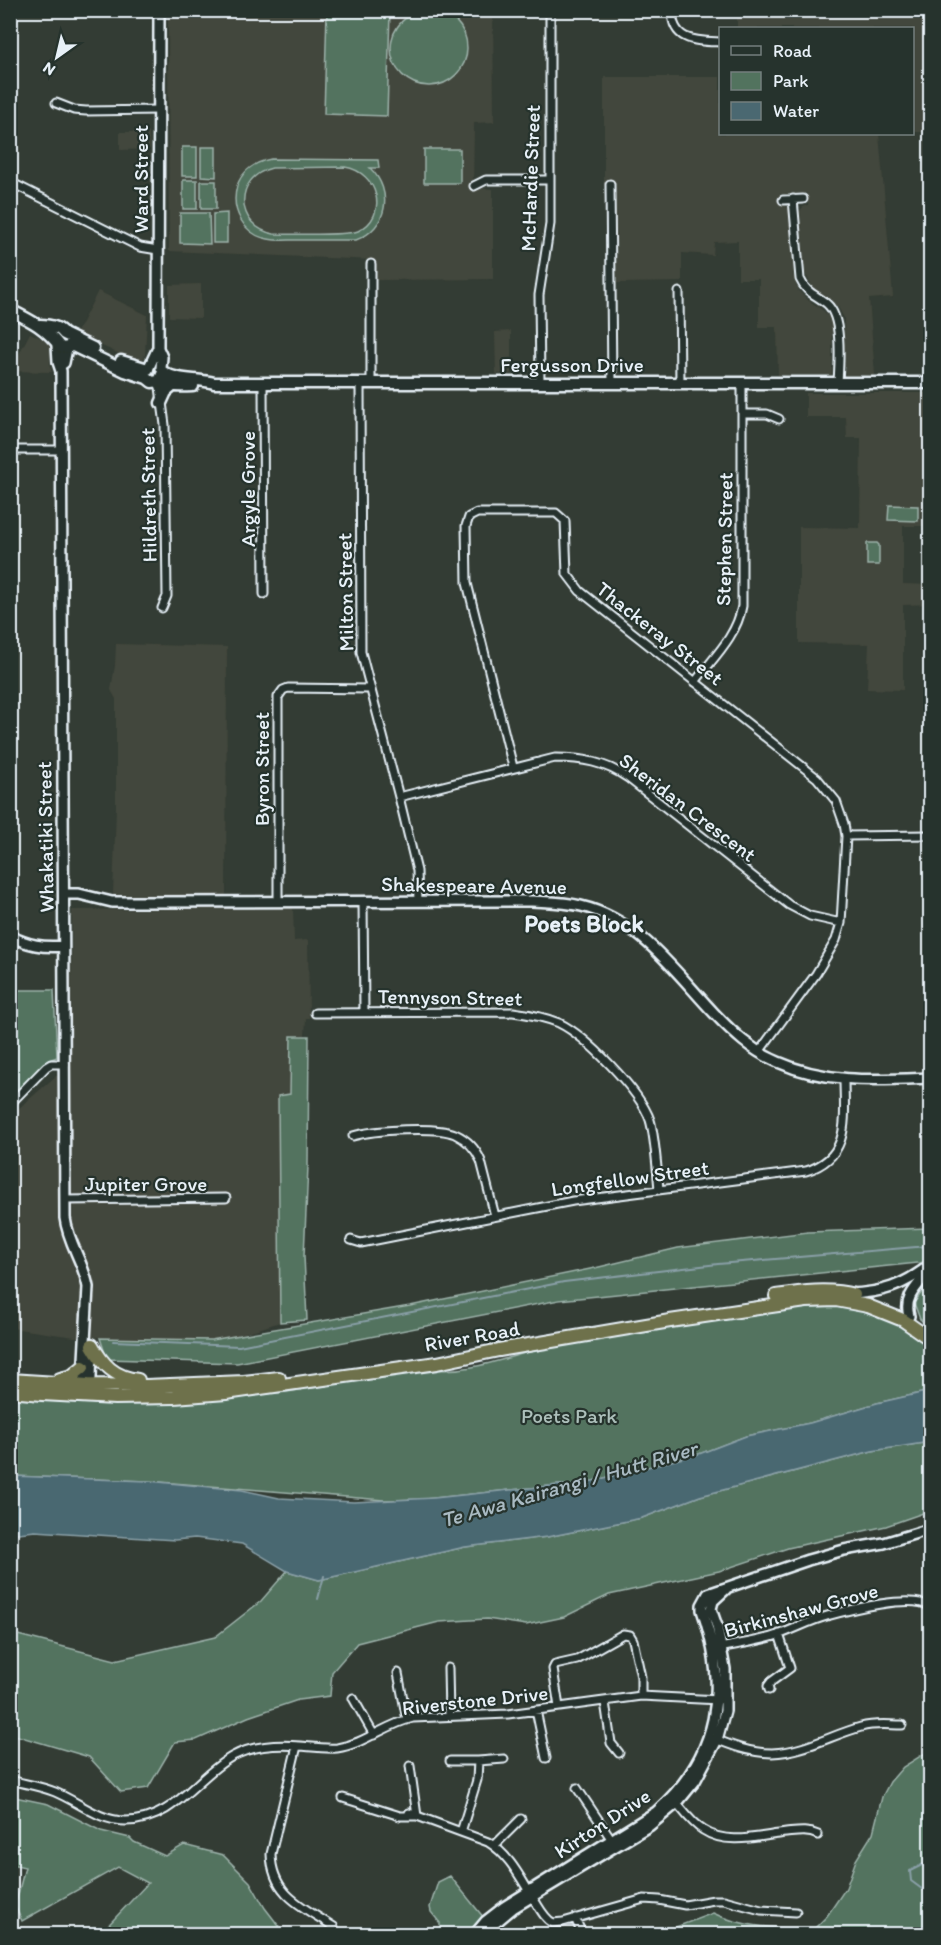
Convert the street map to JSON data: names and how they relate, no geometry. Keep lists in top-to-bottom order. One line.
{"streets":{"highway":["River Road"],"main road":["Fergusson Drive"],"street":["McHardie Street","Ward Street","Argyle Grove","Hildreth Street","Stephen Street","Milton Street","Thackeray Street","Byron Street","Sheridan Crescent","Whakatiki Street","Shakespeare Avenue","Tennyson Street","Longfellow Street","Jupiter Grove","Birkinshaw Grove","Riverstone Drive","Kirton Drive"]},"crossings":[["McHardie Street","Fergusson Drive"],["Ward Street","Fergusson Drive"],["Ward Street","Hildreth Street"],["Fergusson Drive","Argyle Grove"],["Fergusson Drive","Hildreth Street"],["Fergusson Drive","Stephen Street"],["Fergusson Drive","Milton Street"],["Fergusson Drive","Whakatiki Street"],["Stephen Street","Thackeray Street"],["Milton Street","Byron Street"],["Milton Street","Sheridan Crescent"],["Milton Street","Shakespeare Avenue"],["Thackeray Street","Sheridan Crescent"],["Thackeray Street","Shakespeare Avenue"],["Byron Street","Shakespeare Avenue"],["Whakatiki Street","Shakespeare Avenue"],["Whakatiki Street","Jupiter Grove"],["Shakespeare Avenue","Longfellow Street"],["Tennyson Street","Longfellow Street"],["Birkinshaw Grove","Kirton Drive"],["Riverstone Drive","Kirton Drive"]],"districts":["Poets Block"],"water":["Te Awa Kairangi / Hutt River"],"parks":["Poets Park"],"legend":["Road","Park","Water"],"north":"bottom left"}
